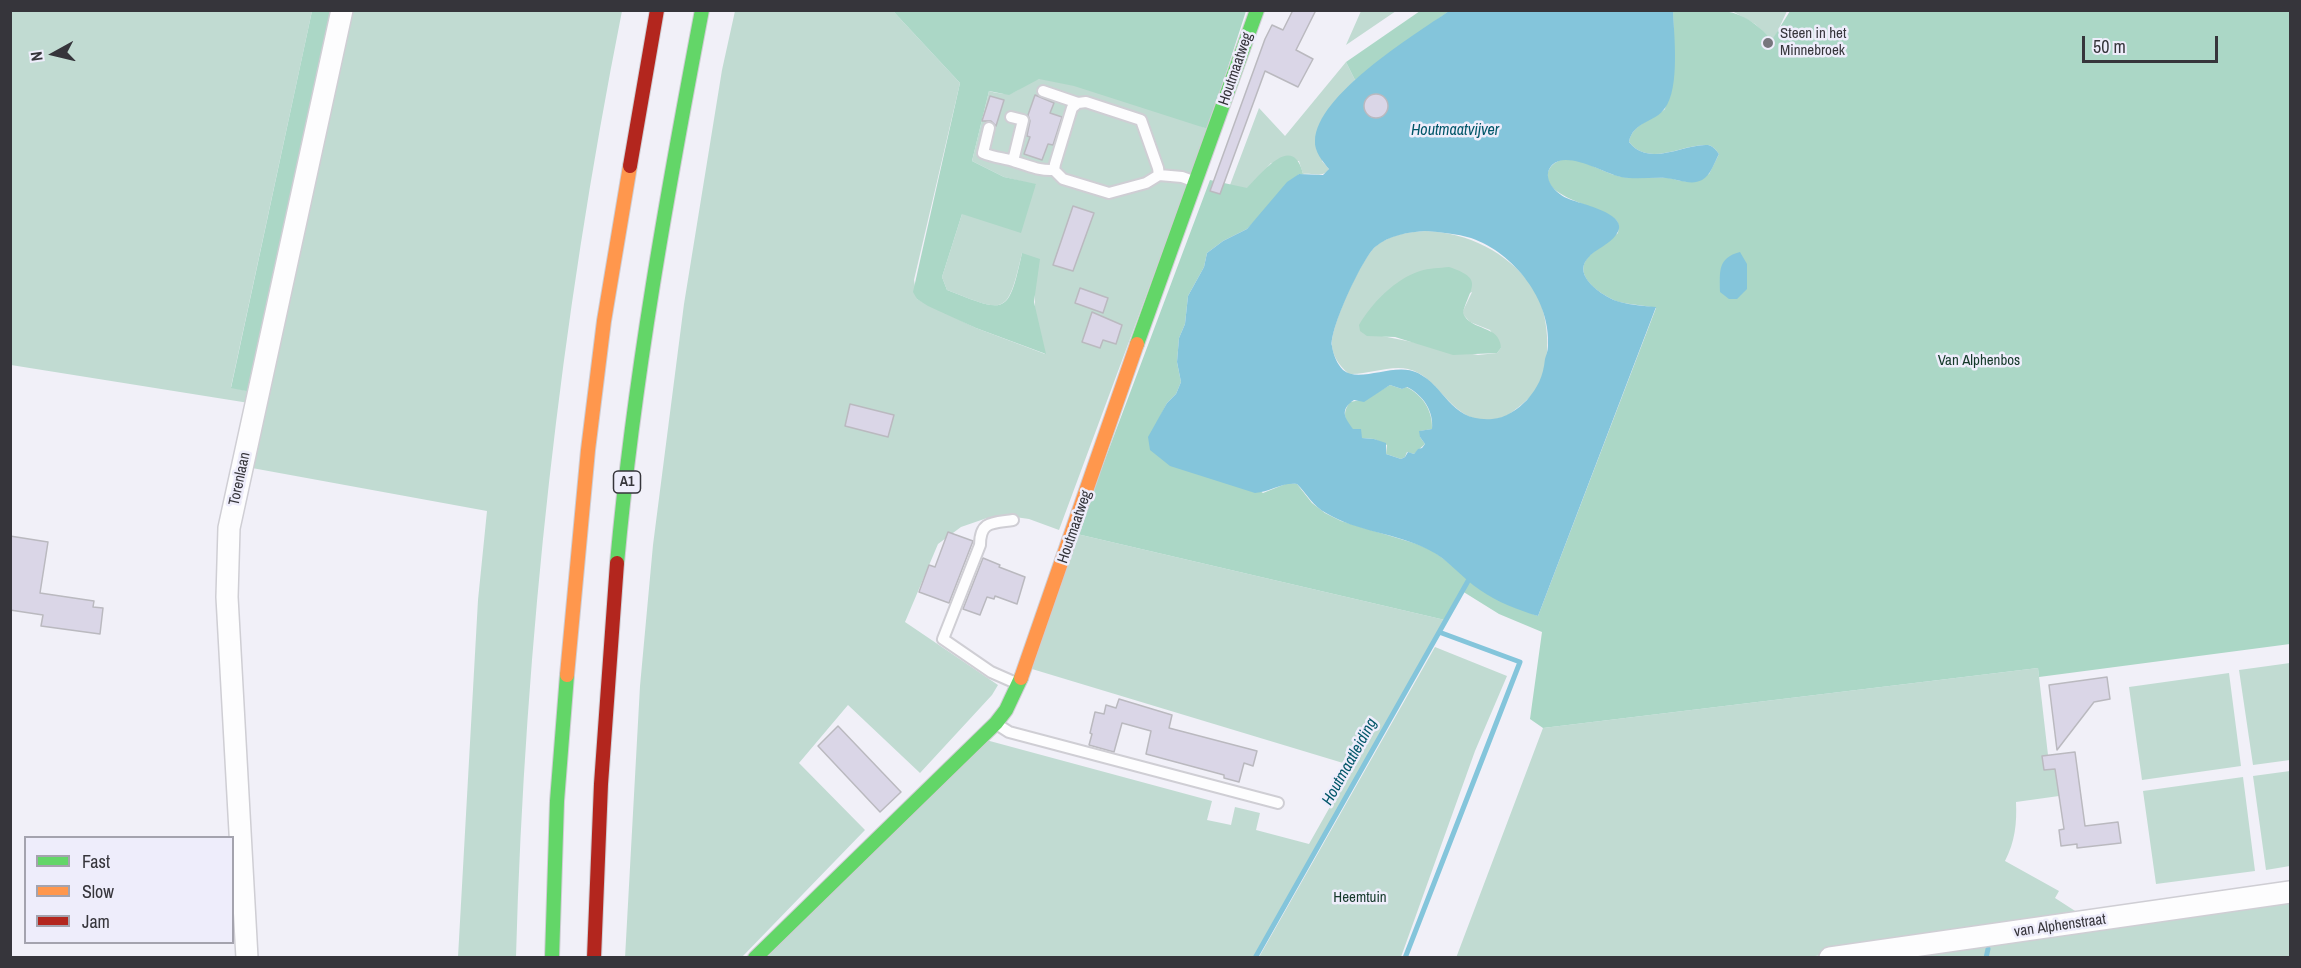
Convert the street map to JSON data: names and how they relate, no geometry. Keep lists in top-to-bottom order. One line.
{"streets":{"main road":["Houtmaatweg","A1"],"street":["Torenlaan","van Alphenstraat"]},"water":["Houtmaatvijver","Houtmaatleiding"],"parks":["Van Alphenbos","Heemtuin"],"places":["Steen in het Minnebroek"],"legend":["Fast","Slow","Jam"],"scale_bar":"50 m","north":"left"}
